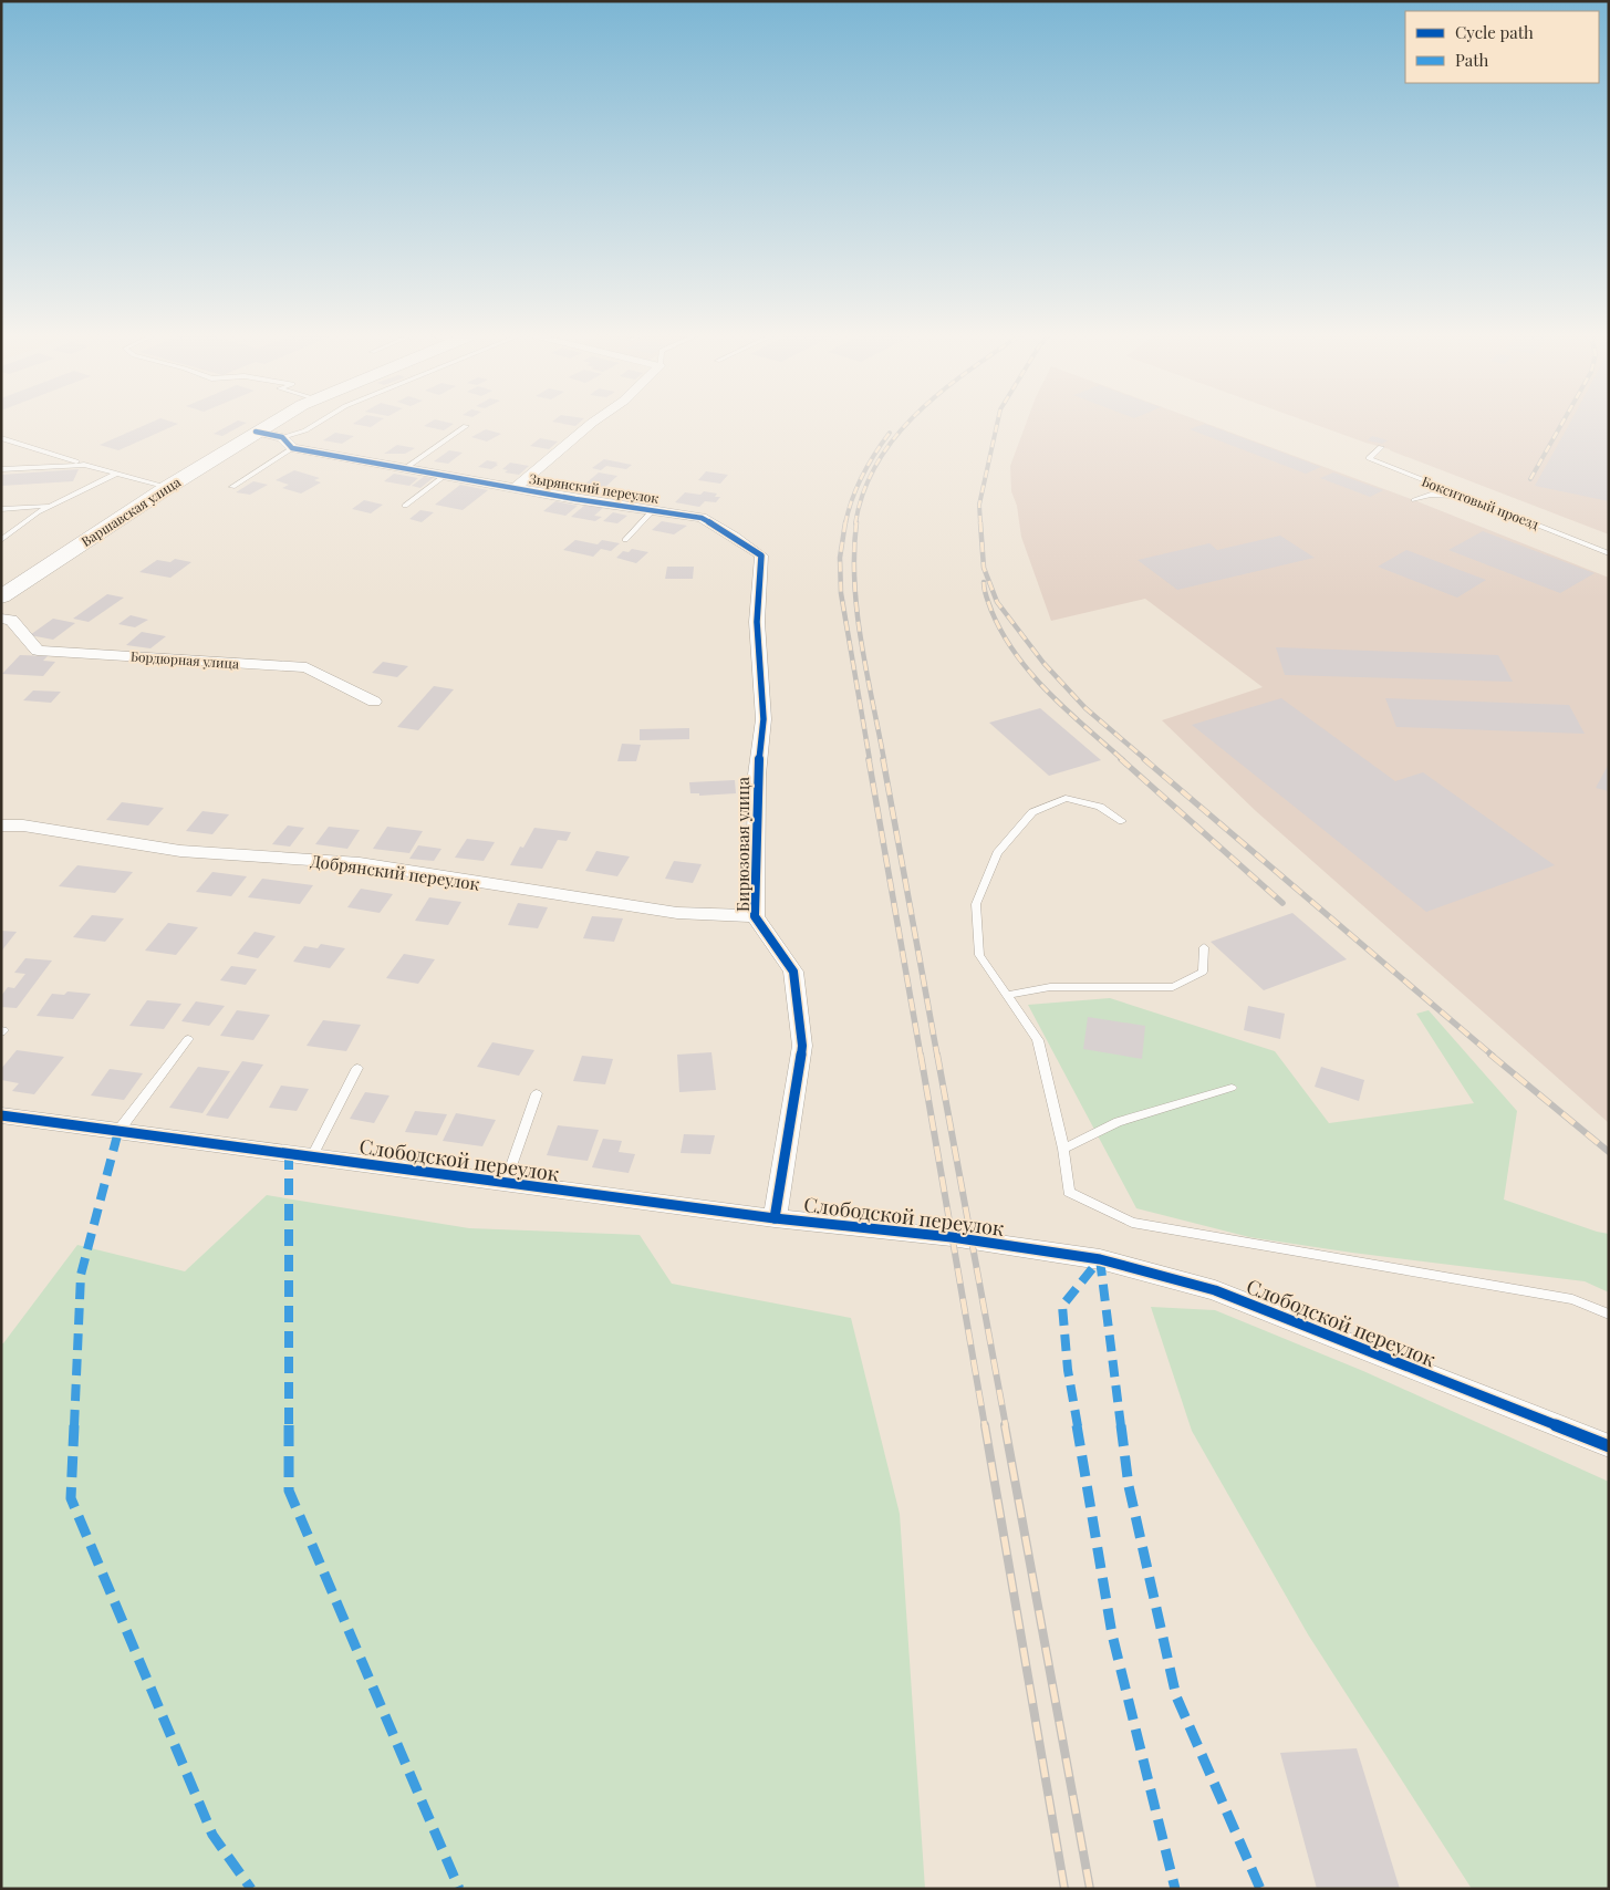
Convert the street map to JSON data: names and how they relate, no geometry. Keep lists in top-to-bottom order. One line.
{"streets":{"main road":["Варшавская улица"],"street":["Зырянский переулок","Бордюрная улица","Бирюзовая улица","Добрянский переулок","Слободской переулок"],"lane":["Бокситовый проезд"]},"crossings":[["Зырянский переулок","Бирюзовая улица"],["Бирюзовая улица","Добрянский переулок"],["Бирюзовая улица","Слободской переулок"]],"legend":["Cycle path","Path"]}
